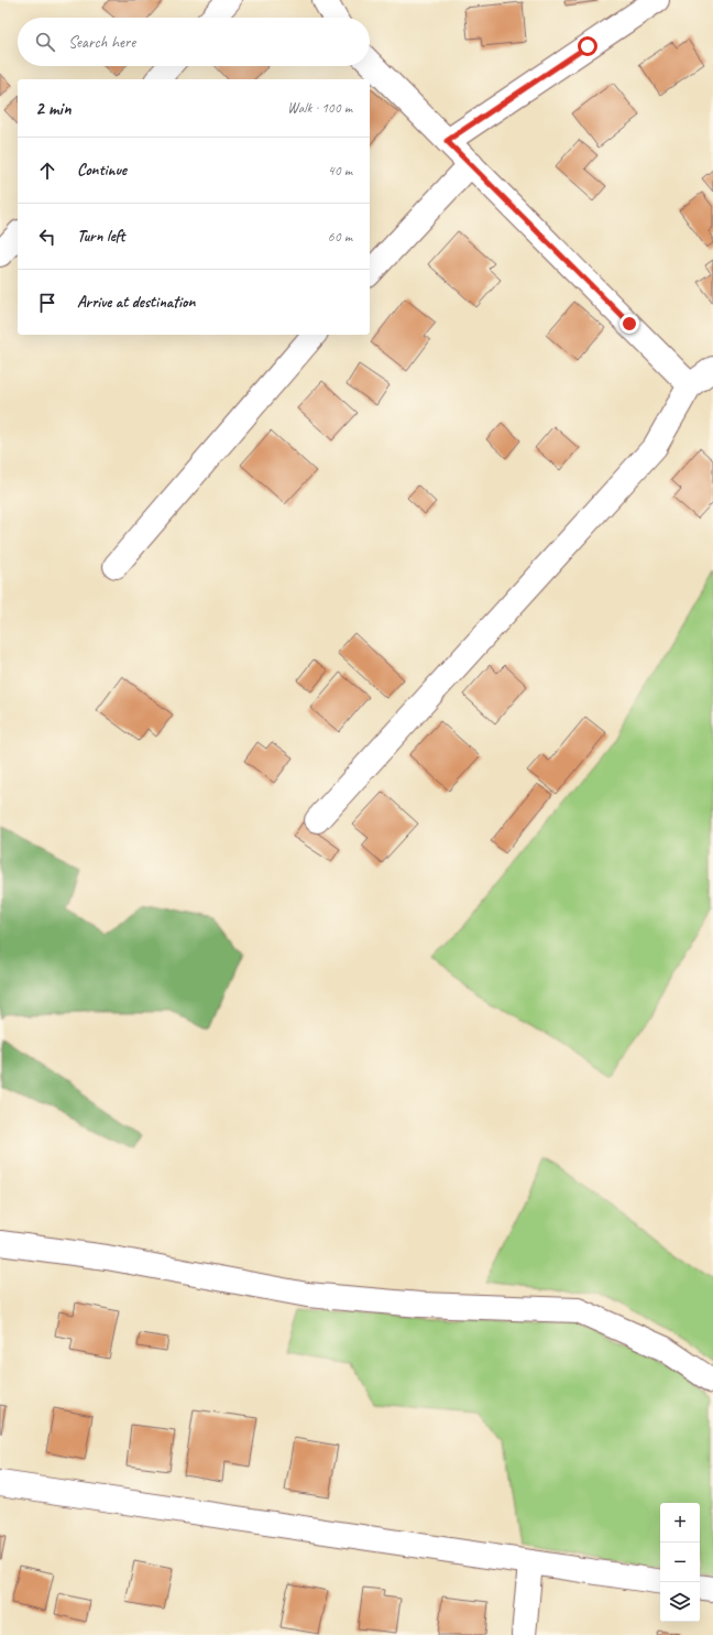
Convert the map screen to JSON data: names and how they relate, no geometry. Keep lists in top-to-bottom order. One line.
{"page":{"search":"Search here","heading":["2 min","Walk · 100 m"],"list":[["Continue","40 m"],["Turn left","60 m"],"Arrive at destination"],"map_buttons":["+","−"]}}
